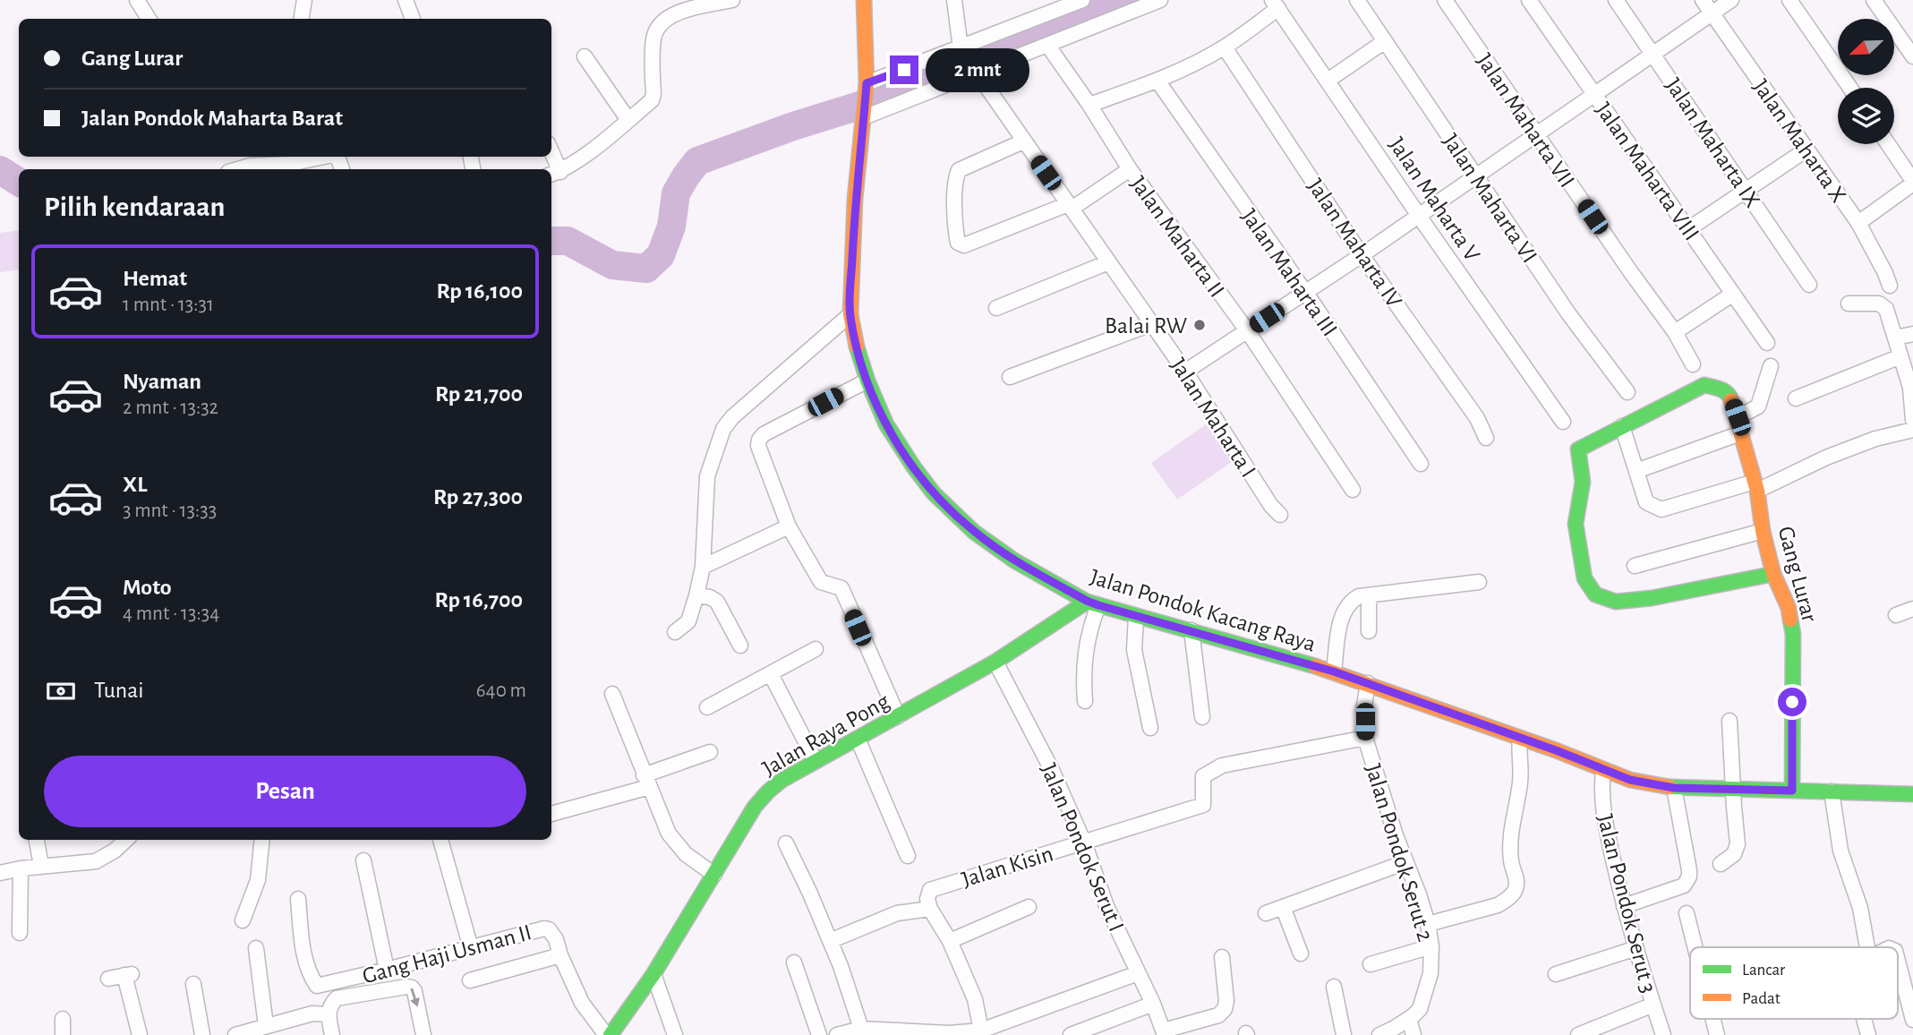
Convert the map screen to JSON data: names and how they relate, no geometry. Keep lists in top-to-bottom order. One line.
{"streets":{"street":["Jalan Maharta VII","Jalan Maharta X","Jalan Maharta IX","Jalan Maharta VIII","Jalan Maharta VI","Jalan Maharta V","Jalan Maharta II","Jalan Maharta IV","Jalan Maharta III","Jalan Maharta I","Gang Lurar","Jalan Pondok Kacang Raya","Jalan Raya Pong","Jalan Pondok Serut I","Jalan Pondok Serut 2","Jalan Kisin","Jalan Pondok Serut 3","Gang Haji Usman II"]},"crossings":[["Gang Lurar","Jalan Pondok Kacang Raya"],["Jalan Pondok Kacang Raya","Jalan Raya Pong"],["Jalan Pondok Kacang Raya","Jalan Pondok Serut 2"],["Jalan Pondok Kacang Raya","Jalan Pondok Serut 3"],["Jalan Raya Pong","Jalan Pondok Serut I"],["Jalan Pondok Serut I","Jalan Kisin"],["Jalan Pondok Serut 2","Jalan Kisin"]],"places":["Balai RW"],"legend":["Lancar","Padat"],"north":"bottom left","page":{"banner":["Gang Lurar","Jalan Pondok Maharta Barat"],"bubble":"2 mnt","heading":"Pilih kendaraan","list":[{"name":"Hemat","note":"1 mnt · 13:31","value":"Rp 16,100"},{"name":"Nyaman","note":"2 mnt · 13:32","value":"Rp 21,700"},{"name":"XL","note":"3 mnt · 13:33","value":"Rp 27,300"},{"name":"Moto","note":"4 mnt · 13:34","value":"Rp 16,700"}],"pay":["Tunai","640 m"],"buttons":"Pesan"}}
